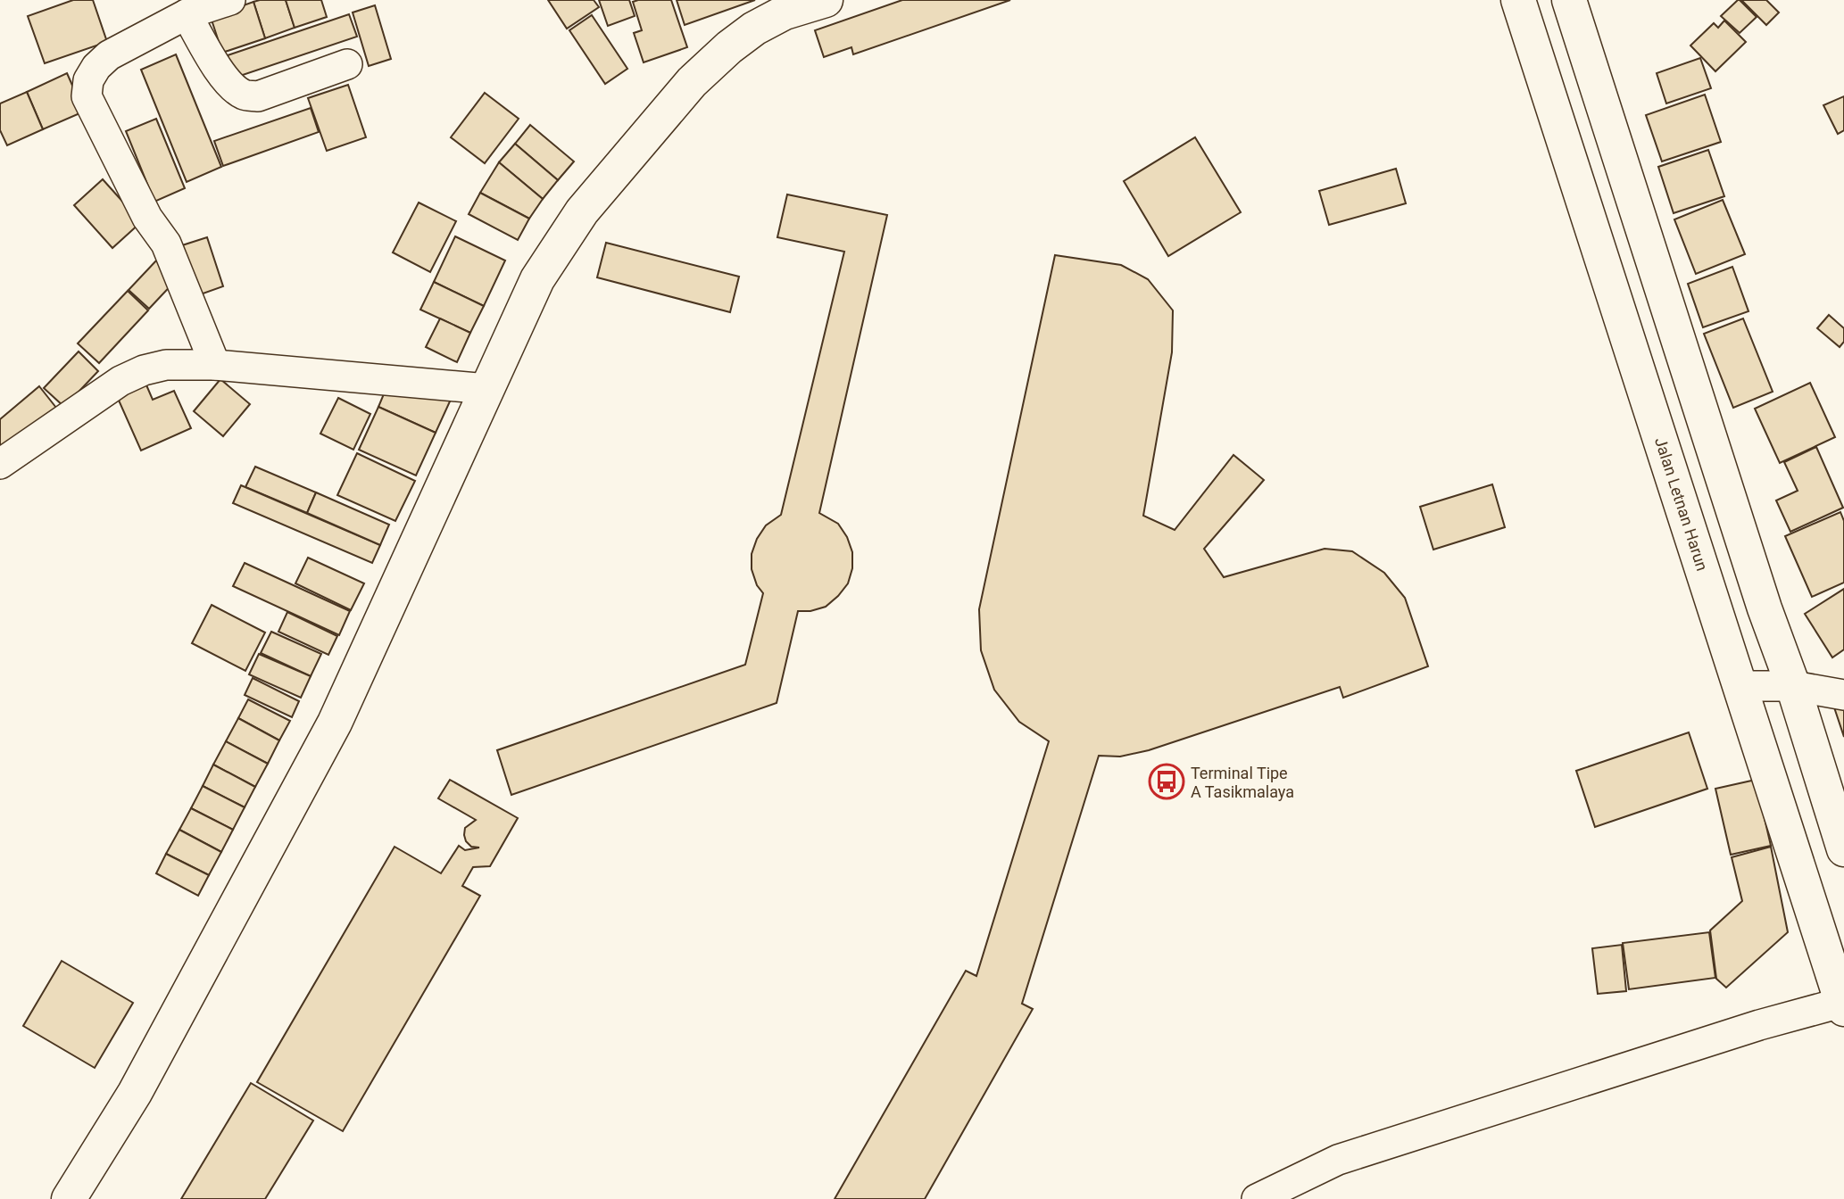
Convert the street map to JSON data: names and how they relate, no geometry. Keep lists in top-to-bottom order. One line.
{"streets":{"main road":["Jalan Letnan Harun"]},"places":{"bus stop":["Terminal Tipe A Tasikmalaya"]}}
